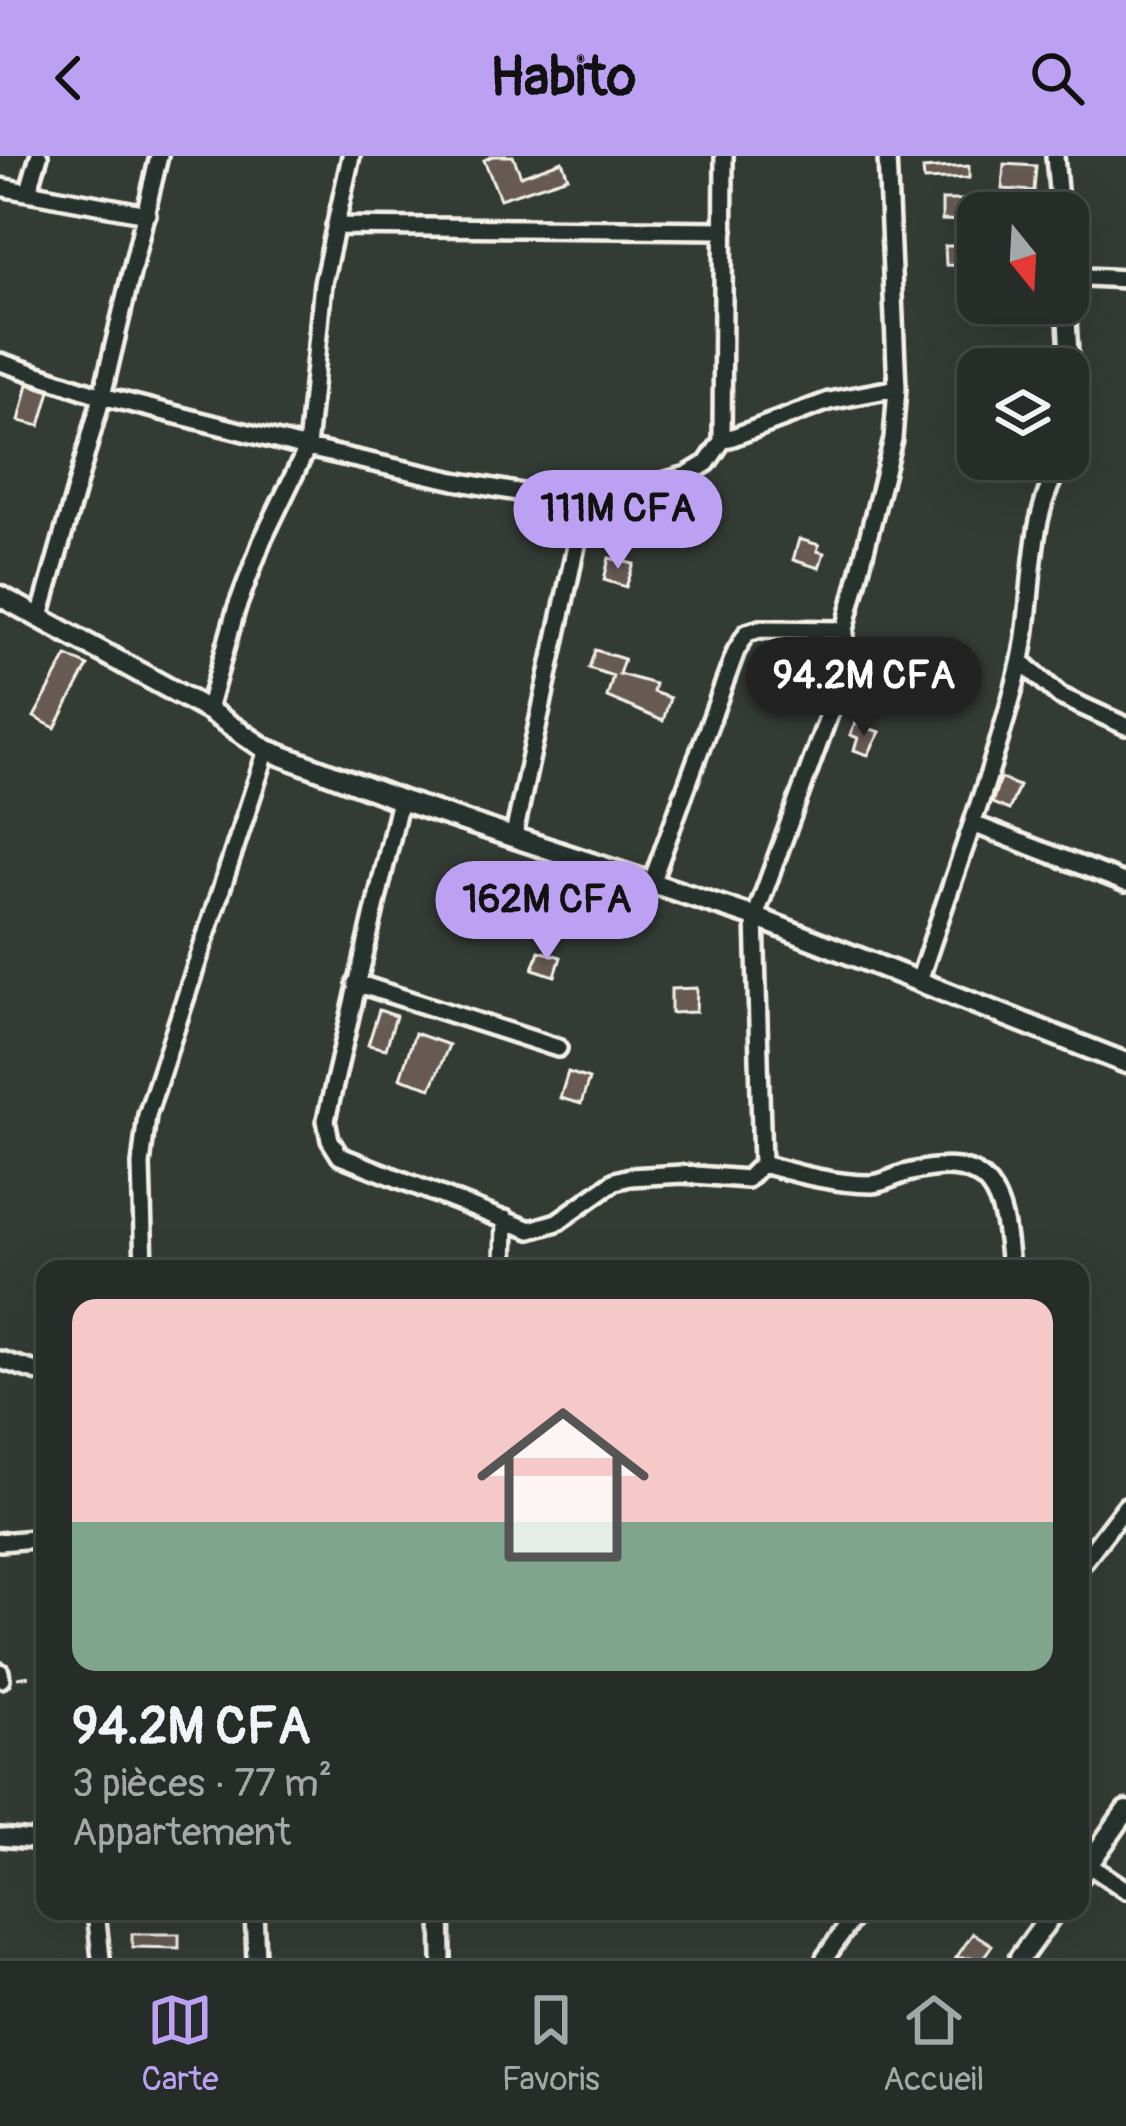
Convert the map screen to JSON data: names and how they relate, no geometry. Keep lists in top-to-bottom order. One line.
{"north":"bottom","page":{"header":"Habito","price":["111M CFA","94.2M CFA","162M CFA"],"list":[{"name":"94.2M CFA","note":"3 pièces · 77 m² · Appartement"}],"tabs":["Carte","Favoris","Accueil"]}}
